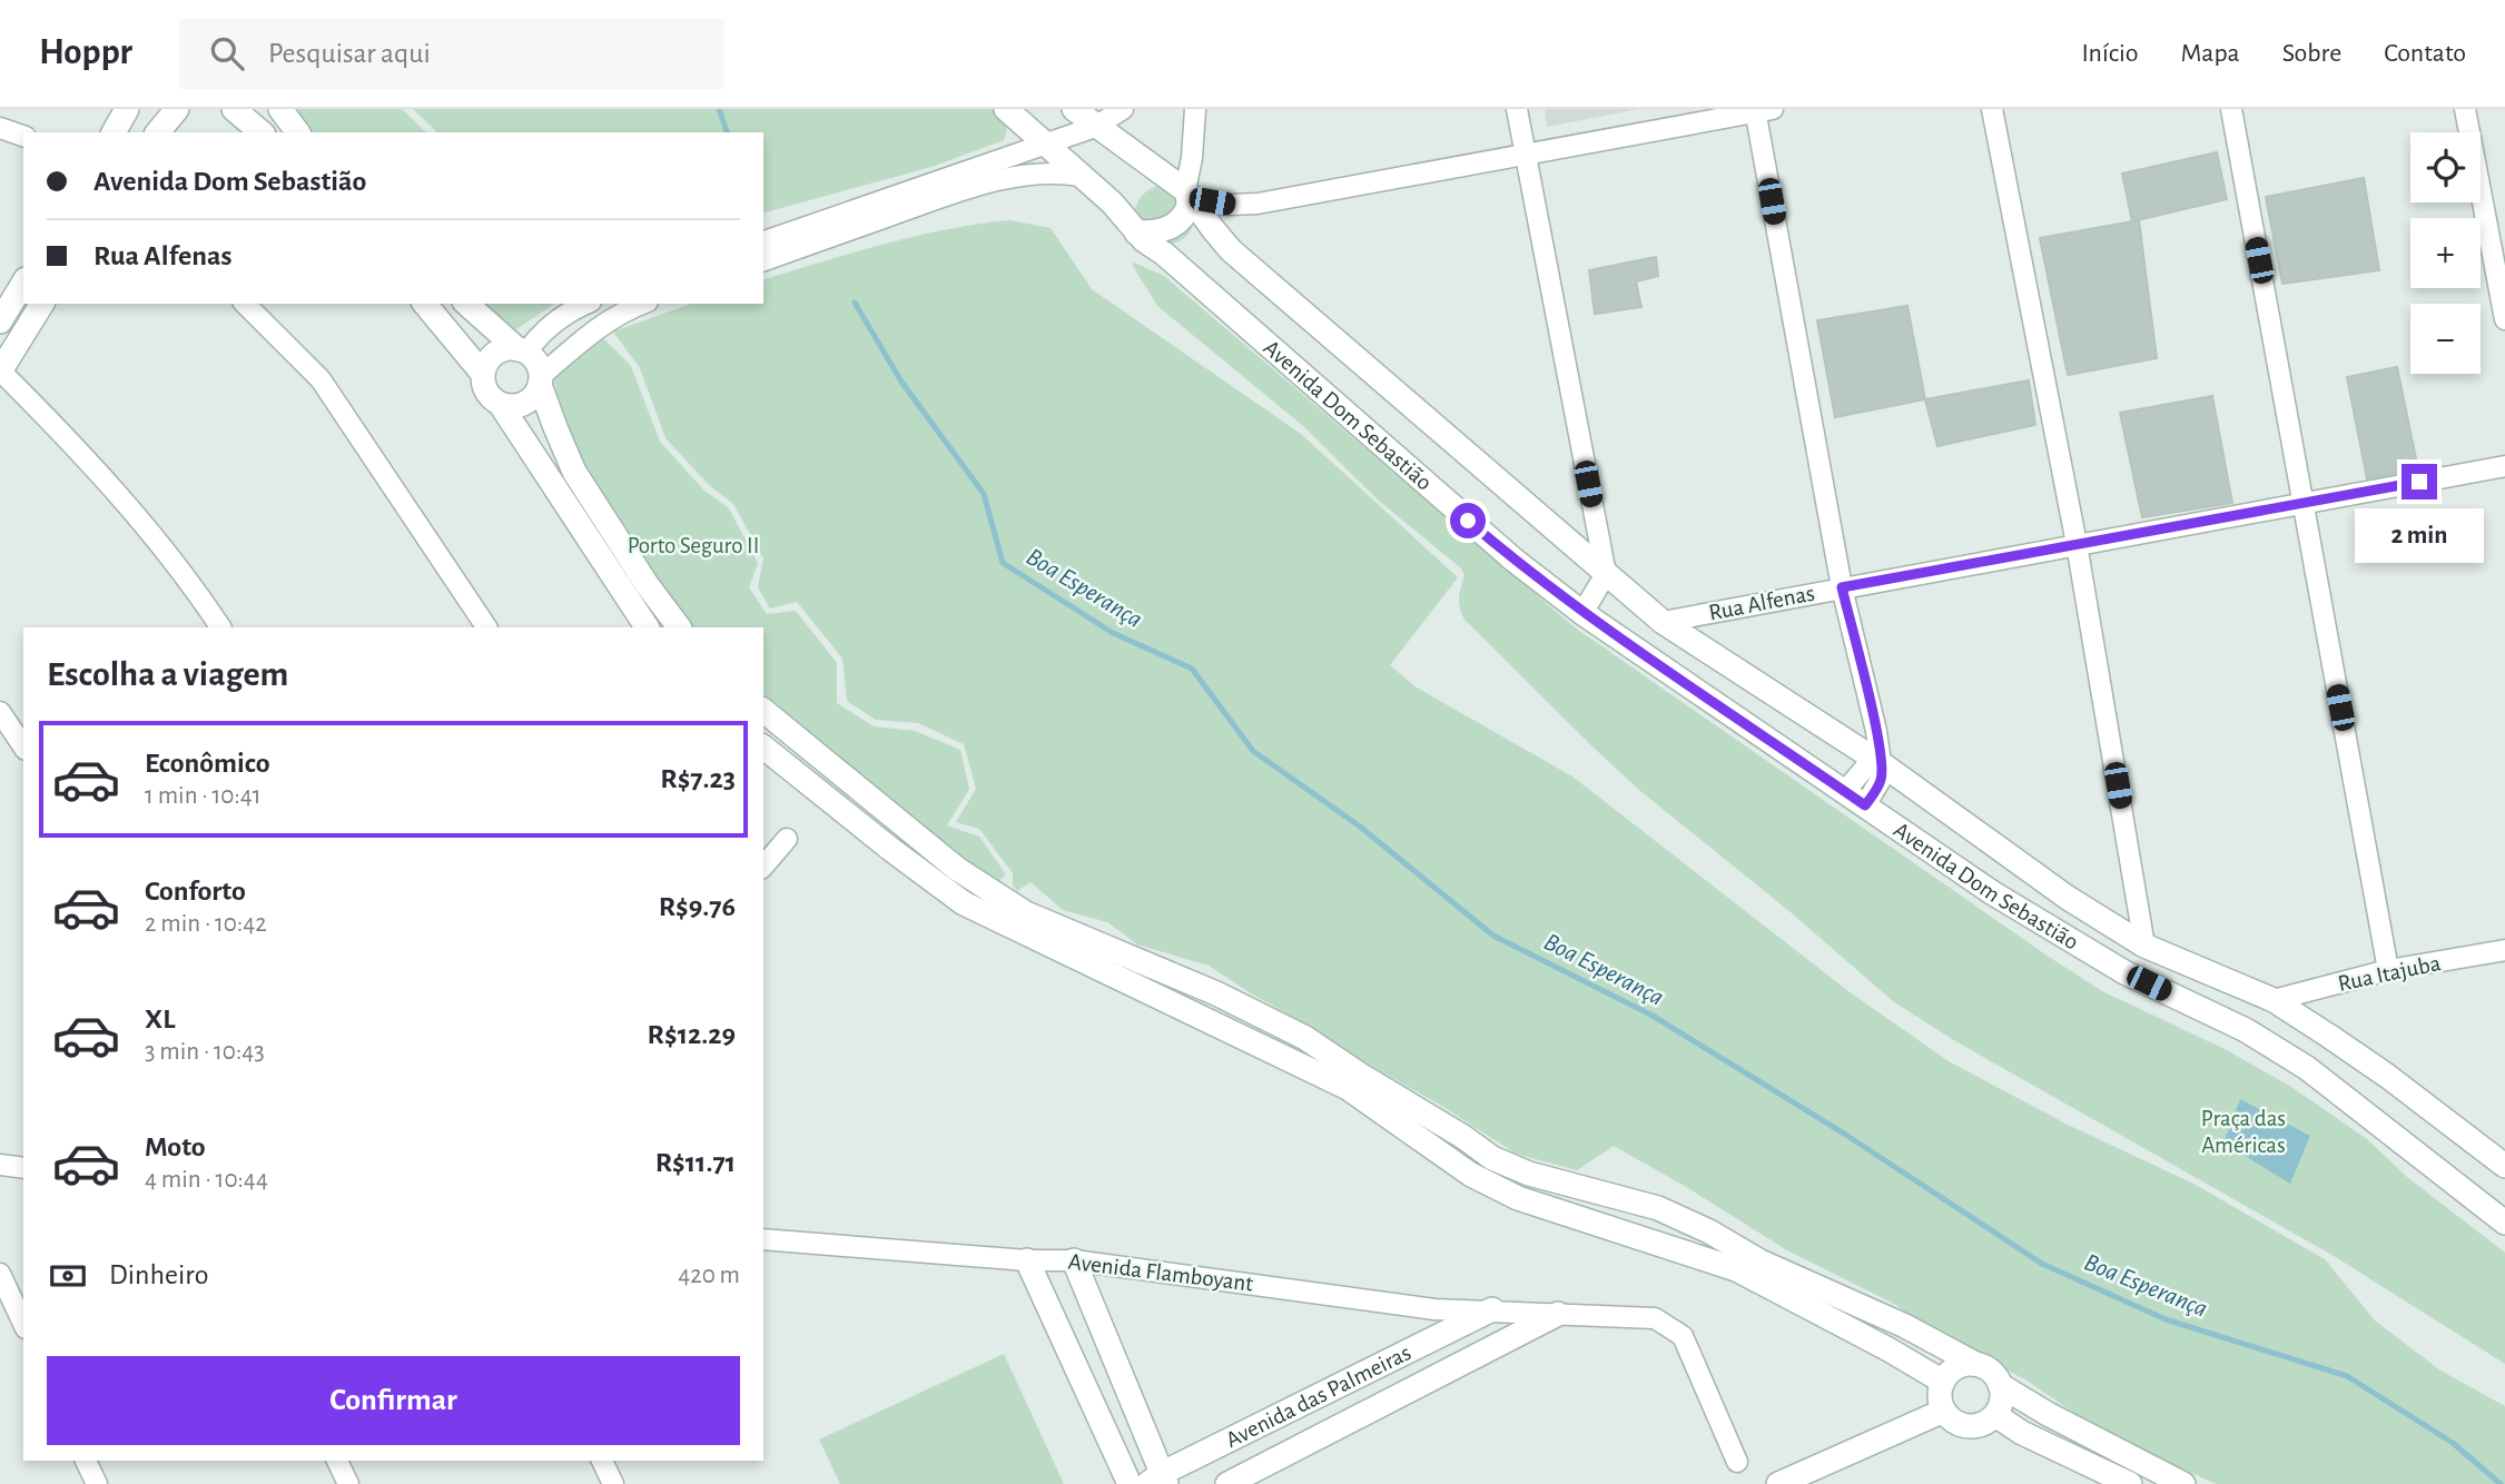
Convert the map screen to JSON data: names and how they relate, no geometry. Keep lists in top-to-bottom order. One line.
{"streets":{"street":["Avenida Dom Sebastião","Rua Alfenas","Rua Itajuba","Avenida Flamboyant","Avenida das Palmeiras"]},"crossings":[["Avenida Dom Sebastião","Rua Alfenas"],["Avenida Dom Sebastião","Rua Itajuba"],["Avenida Flamboyant","Avenida das Palmeiras"]],"water":["Boa Esperança"],"parks":["Porto Seguro II","Praça das Américas"],"page":{"header":"Hoppr","search":"Pesquisar aqui","nav":["Início","Mapa","Sobre","Contato"],"map_buttons":["+","−"],"banner":["Avenida Dom Sebastião","Rua Alfenas"],"bubble":"2 min","heading":"Escolha a viagem","list":[{"name":"Econômico","note":"1 min · 10:41","value":"R$7.23"},{"name":"Conforto","note":"2 min · 10:42","value":"R$9.76"},{"name":"XL","note":"3 min · 10:43","value":"R$12.29"},{"name":"Moto","note":"4 min · 10:44","value":"R$11.71"}],"pay":["Dinheiro","420 m"],"buttons":"Confirmar"}}
